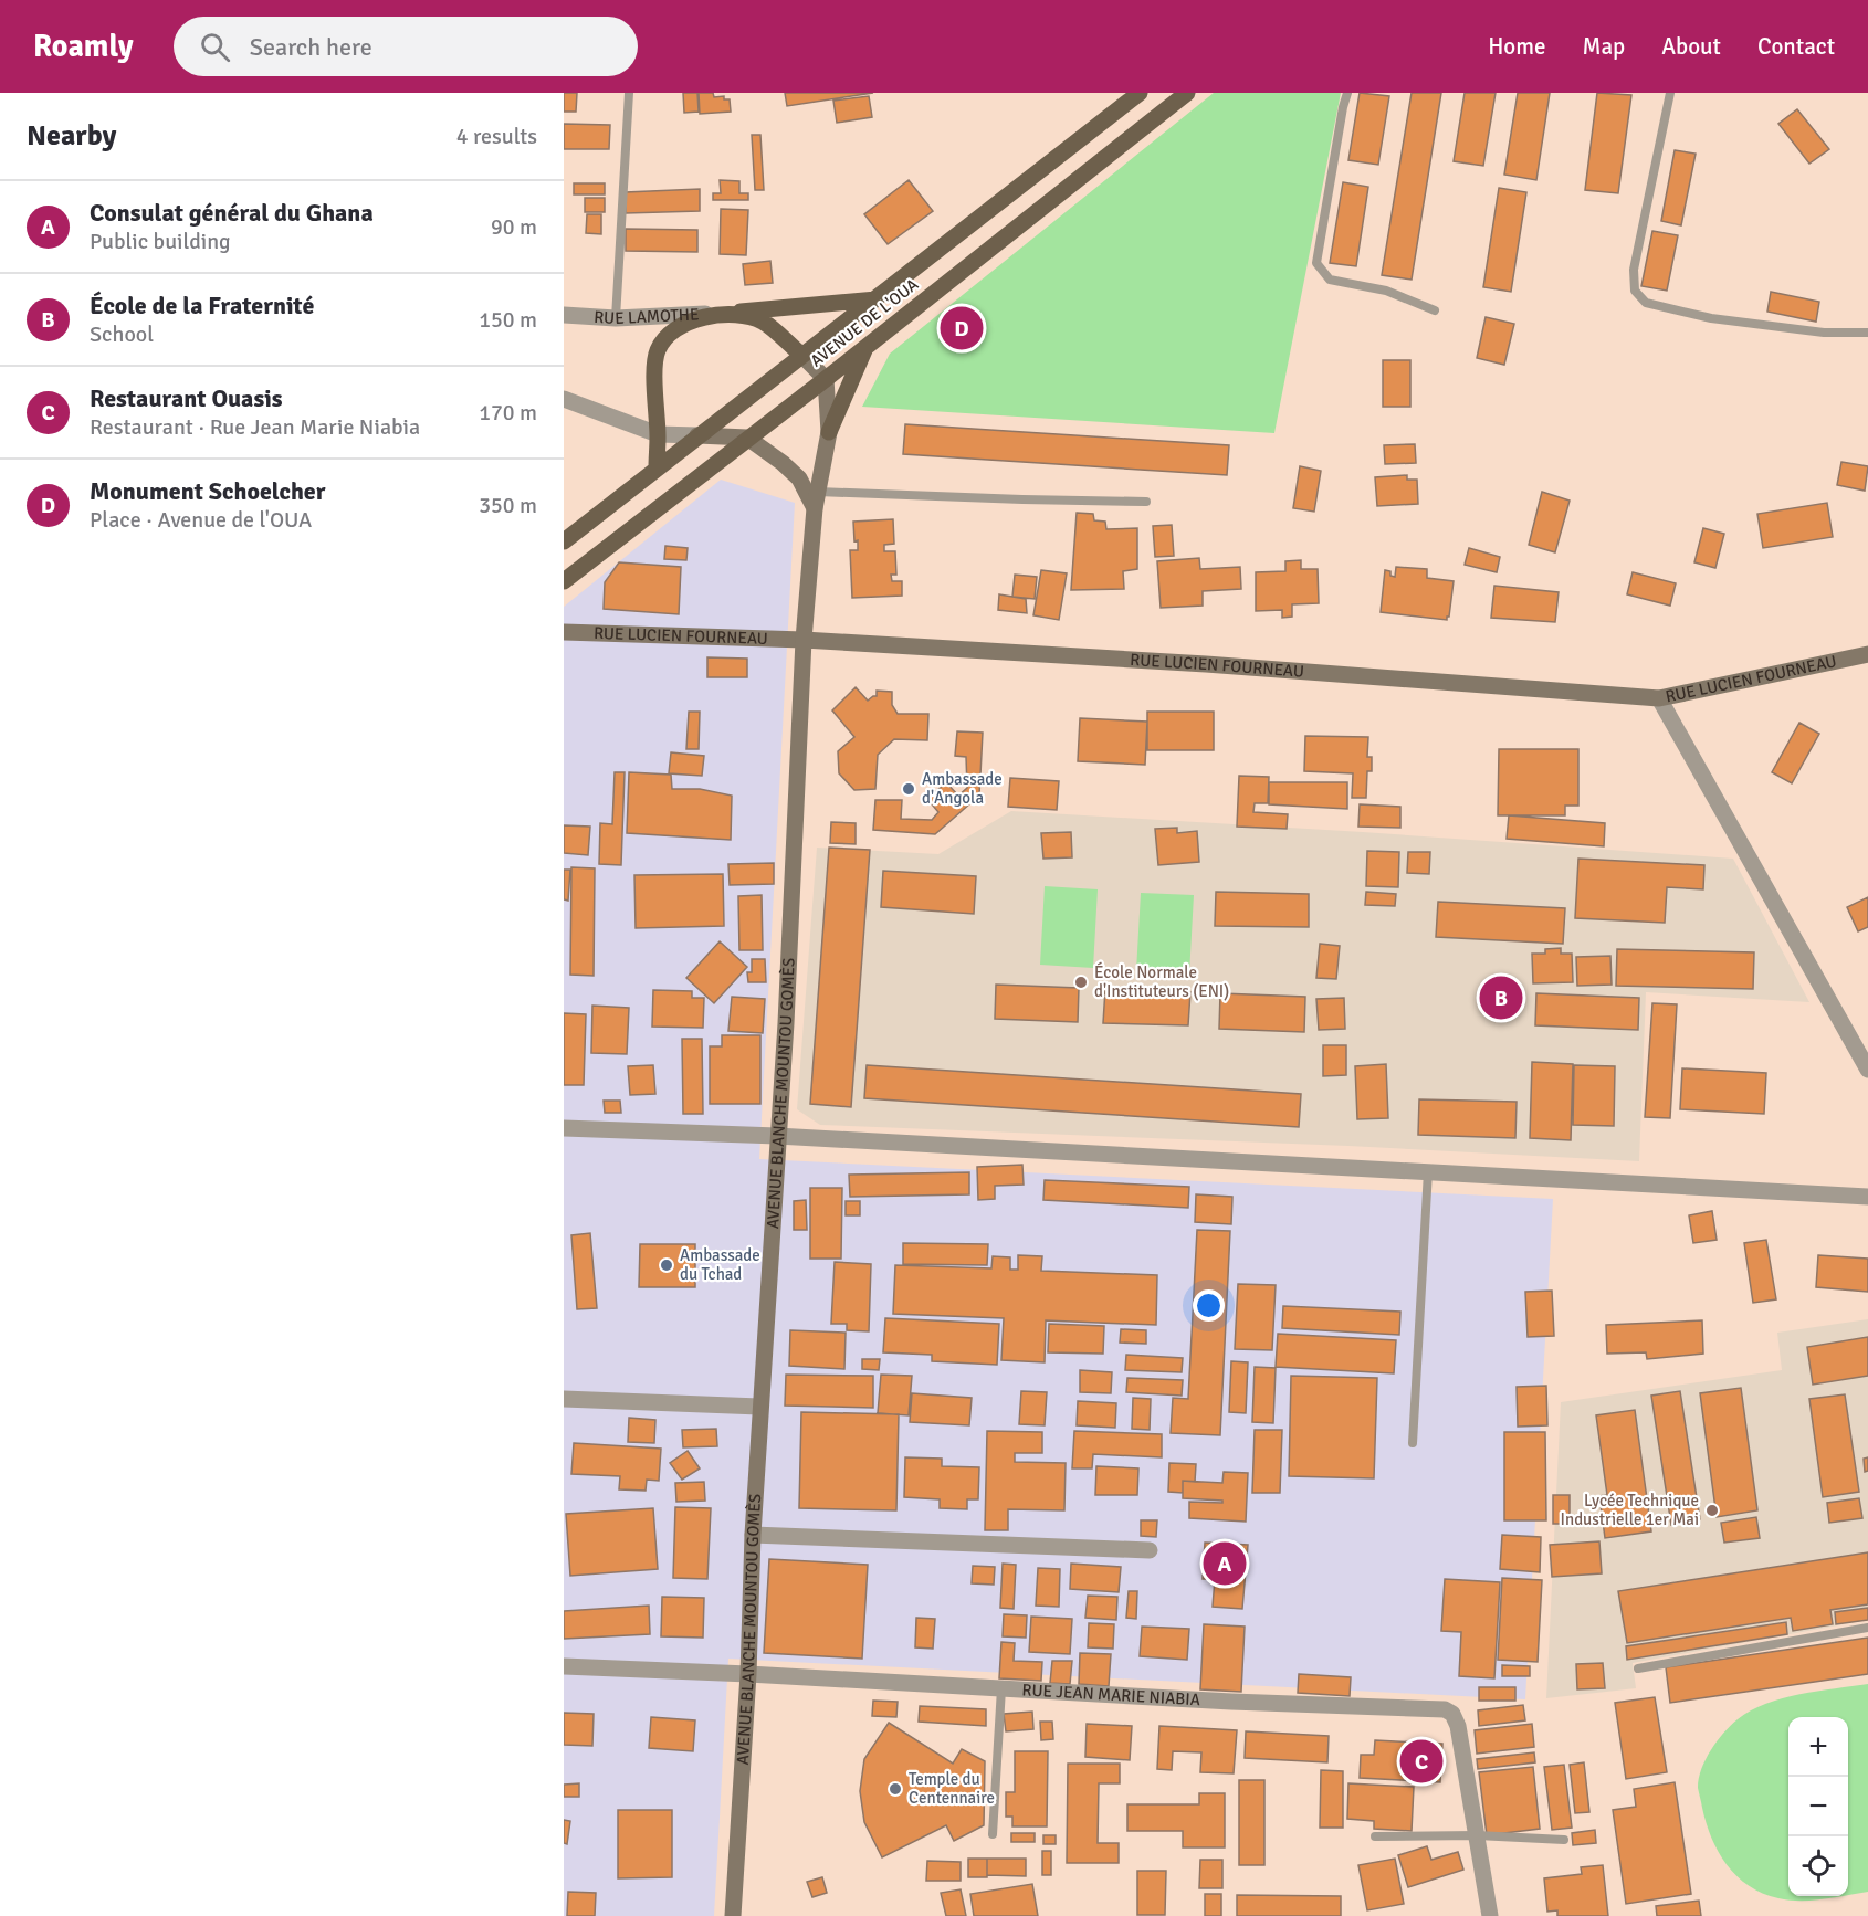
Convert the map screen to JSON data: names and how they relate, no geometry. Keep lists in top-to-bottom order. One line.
{"streets":{"main road":["AVENUE DE L'OUA"],"street":["RUE LAMOTHE","RUE LUCIEN FOURNEAU","AVENUE BLANCHE MOUNTOU GOMÈS","RUE JEAN MARIE NIABIA"]},"crossings":[["AVENUE DE L'OUA","AVENUE BLANCHE MOUNTOU GOMÈS"],["RUE LUCIEN FOURNEAU","AVENUE BLANCHE MOUNTOU GOMÈS"],["AVENUE BLANCHE MOUNTOU GOMÈS","RUE JEAN MARIE NIABIA"]],"places":["Ambassade d'Angola","École Normale d'Instituteurs (ENI)","Ambassade du Tchad","Lycée Technique Industrielle 1er Mai","Temple du Centennaire"],"page":{"header":"Roamly","search":"Search here","nav":["Home","Map","About","Contact"],"heading":["Nearby","4 results"],"list":[{"mark":"A","name":"Consulat général du Ghana","note":"Public building","value":"90 m"},{"mark":"B","name":"École de la Fraternité","note":"School","value":"150 m"},{"mark":"C","name":"Restaurant Ouasis","note":"Restaurant · Rue Jean Marie Niabia","value":"170 m"},{"mark":"D","name":"Monument Schoelcher","note":"Place · Avenue de l'OUA","value":"350 m"}],"pins":["D","B","A","C"],"map_buttons":["+","−"]}}
